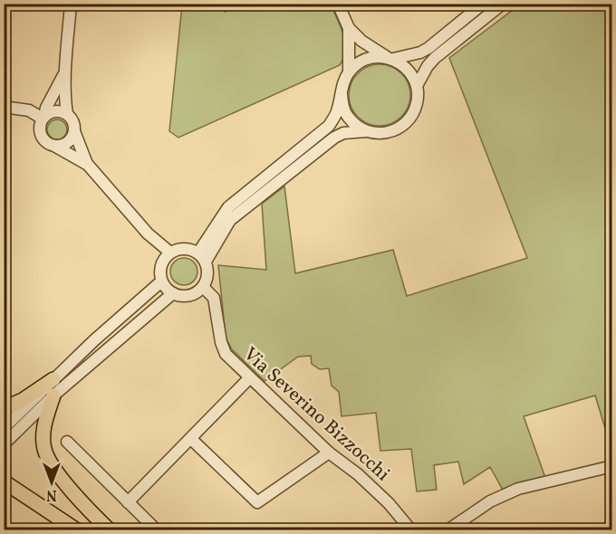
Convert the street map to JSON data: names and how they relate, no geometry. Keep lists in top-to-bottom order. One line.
{"streets":{"street":["Via Severino Bizzocchi"]},"north":"bottom"}
